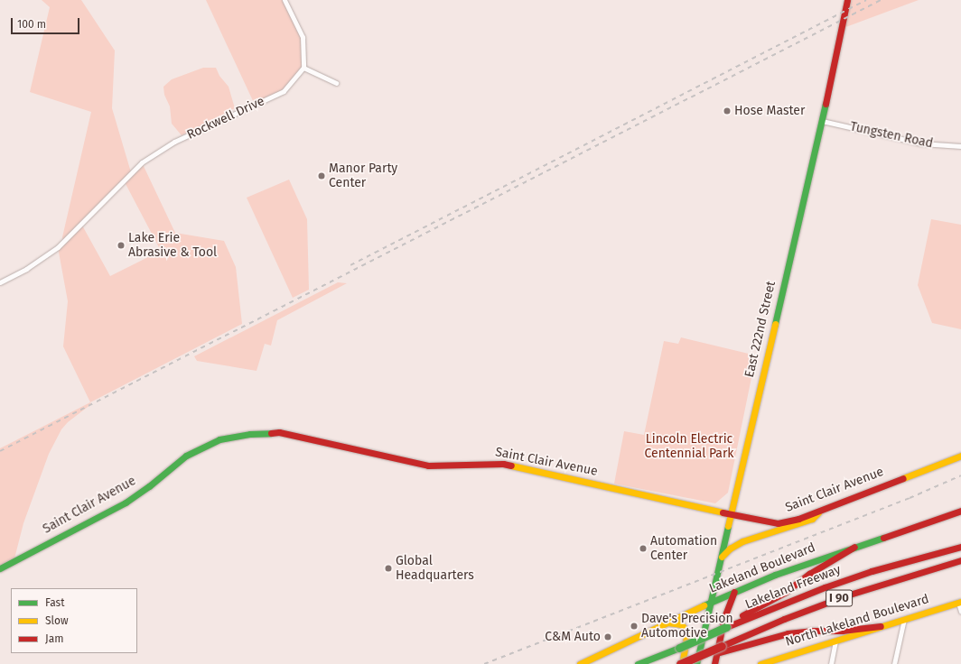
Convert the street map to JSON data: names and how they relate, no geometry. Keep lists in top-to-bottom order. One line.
{"streets":{"main road":["East 222nd Street","Saint Clair Avenue","Lakeland Boulevard","Lakeland Freeway","I 90","North Lakeland Boulevard"],"street":["Rockwell Drive","Tungsten Road"]},"crossings":[["Tungsten Road","East 222nd Street"],["East 222nd Street","Saint Clair Avenue"],["East 222nd Street","Lakeland Boulevard"]],"parks":["Lincoln Electric Centennial Park"],"places":["Hose Master","Manor Party Center","Lake Erie Abrasive & Tool","Automation Center","Global Headquarters","Dave's Precision Automotive","C&M Auto"],"legend":["Fast","Slow","Jam"],"scale_bar":"100 m"}
